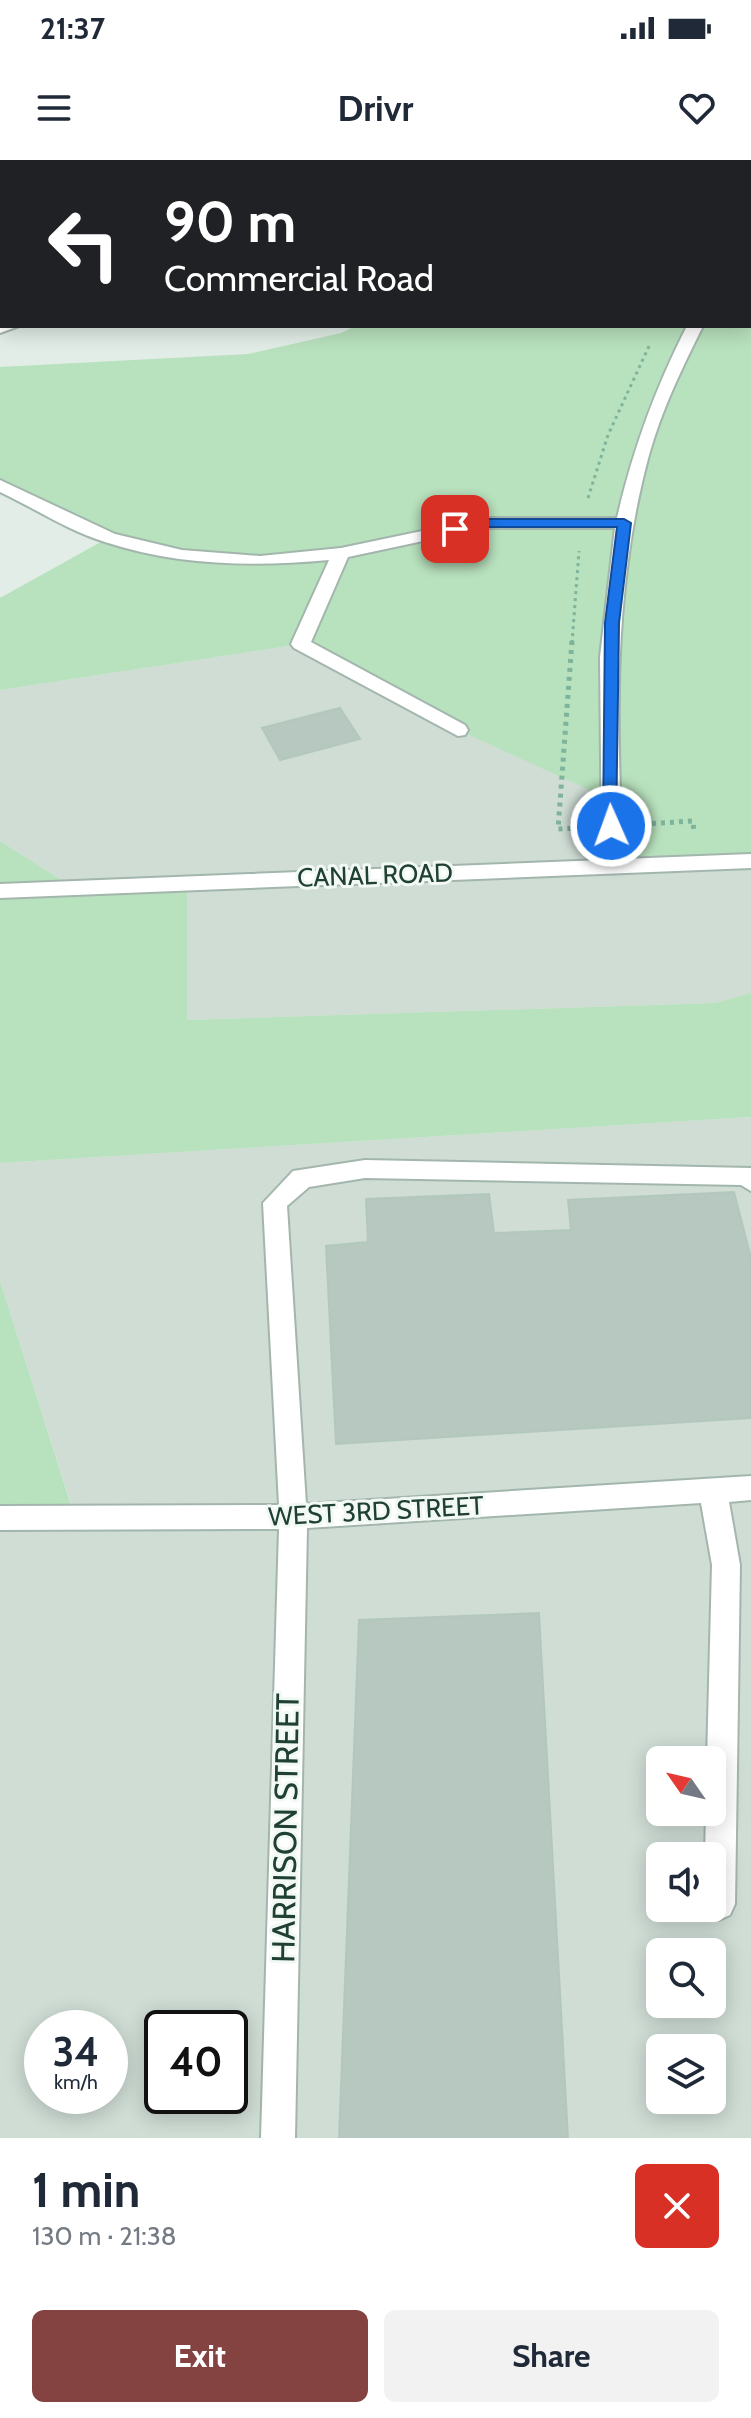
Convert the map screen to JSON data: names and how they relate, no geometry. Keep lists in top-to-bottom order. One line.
{"streets":{"street":["CANAL ROAD","WEST 3RD STREET","HARRISON STREET"]},"crossings":[["WEST 3RD STREET","HARRISON STREET"]],"north":"top left","page":{"status":"21:37","header":"Drivr","turn":["90 m","Commercial Road"],"speed":"34 km/h","limit":"40","heading":["1 min","130 m · 21:38"],"buttons":["Exit","Share"]}}
